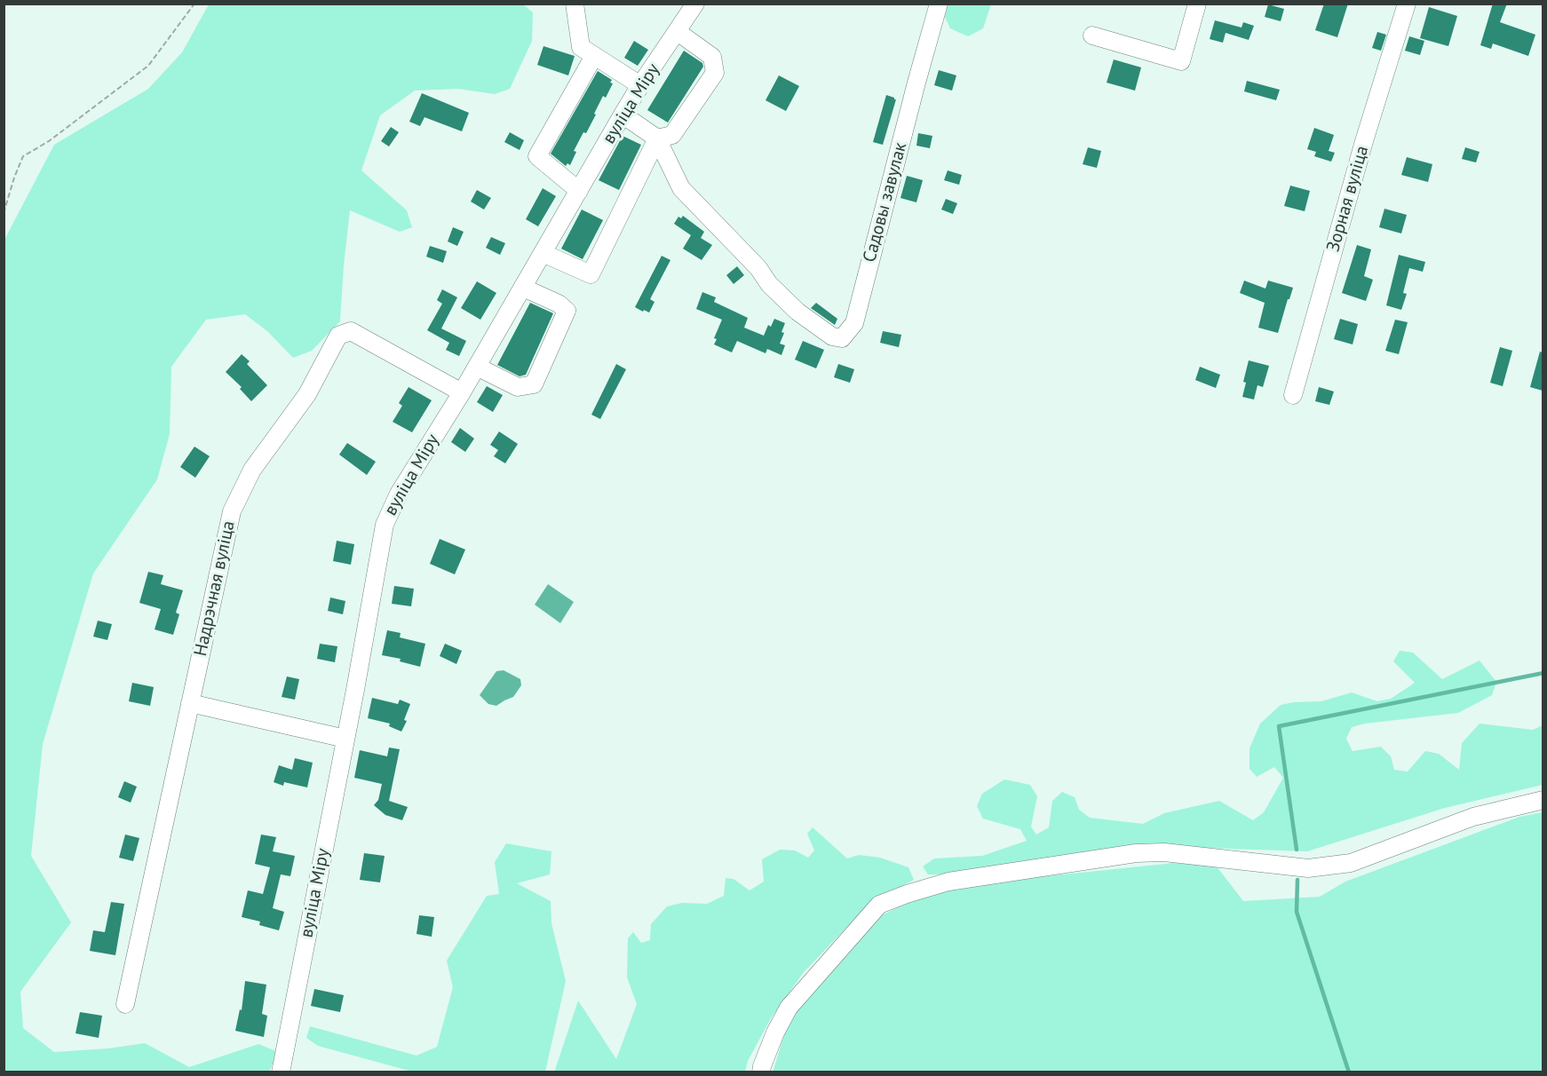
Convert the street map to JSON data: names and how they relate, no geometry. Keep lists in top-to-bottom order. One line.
{"streets":{"street":["вуліца Міру","Зорная вуліца","Садовы завулак","Надрэчная вуліца"]},"crossings":[["вуліца Міру","Надрэчная вуліца"]]}
